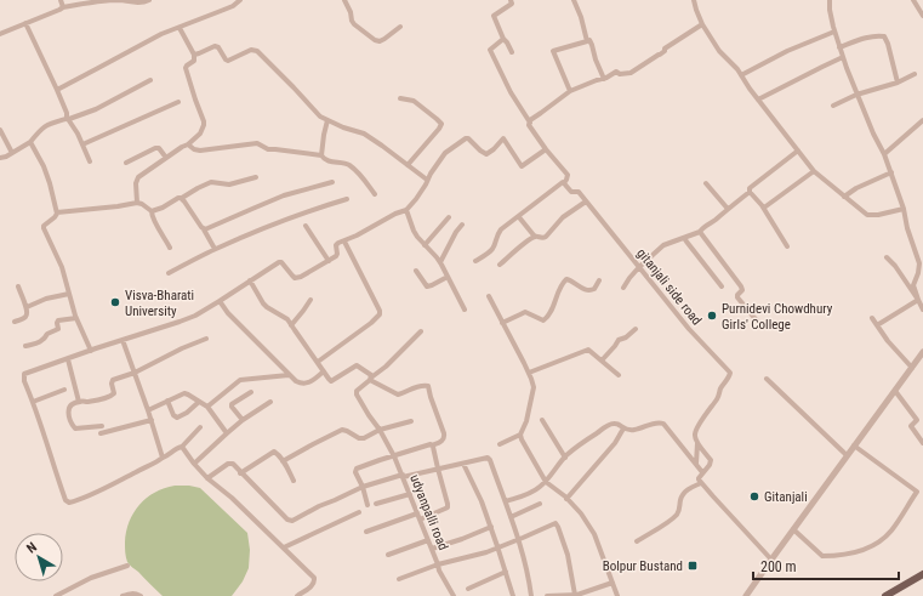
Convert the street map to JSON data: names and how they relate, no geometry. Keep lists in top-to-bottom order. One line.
{"streets":{"street":["gitanjali side road","udyanpalli road"]},"places":{"other":["Visva-Bharati University","Purnidevi Chowdhury Girls' College","Gitanjali"],"transit":["Bolpur Bustand"]},"scale_bar":"200 m","north":"top left"}
